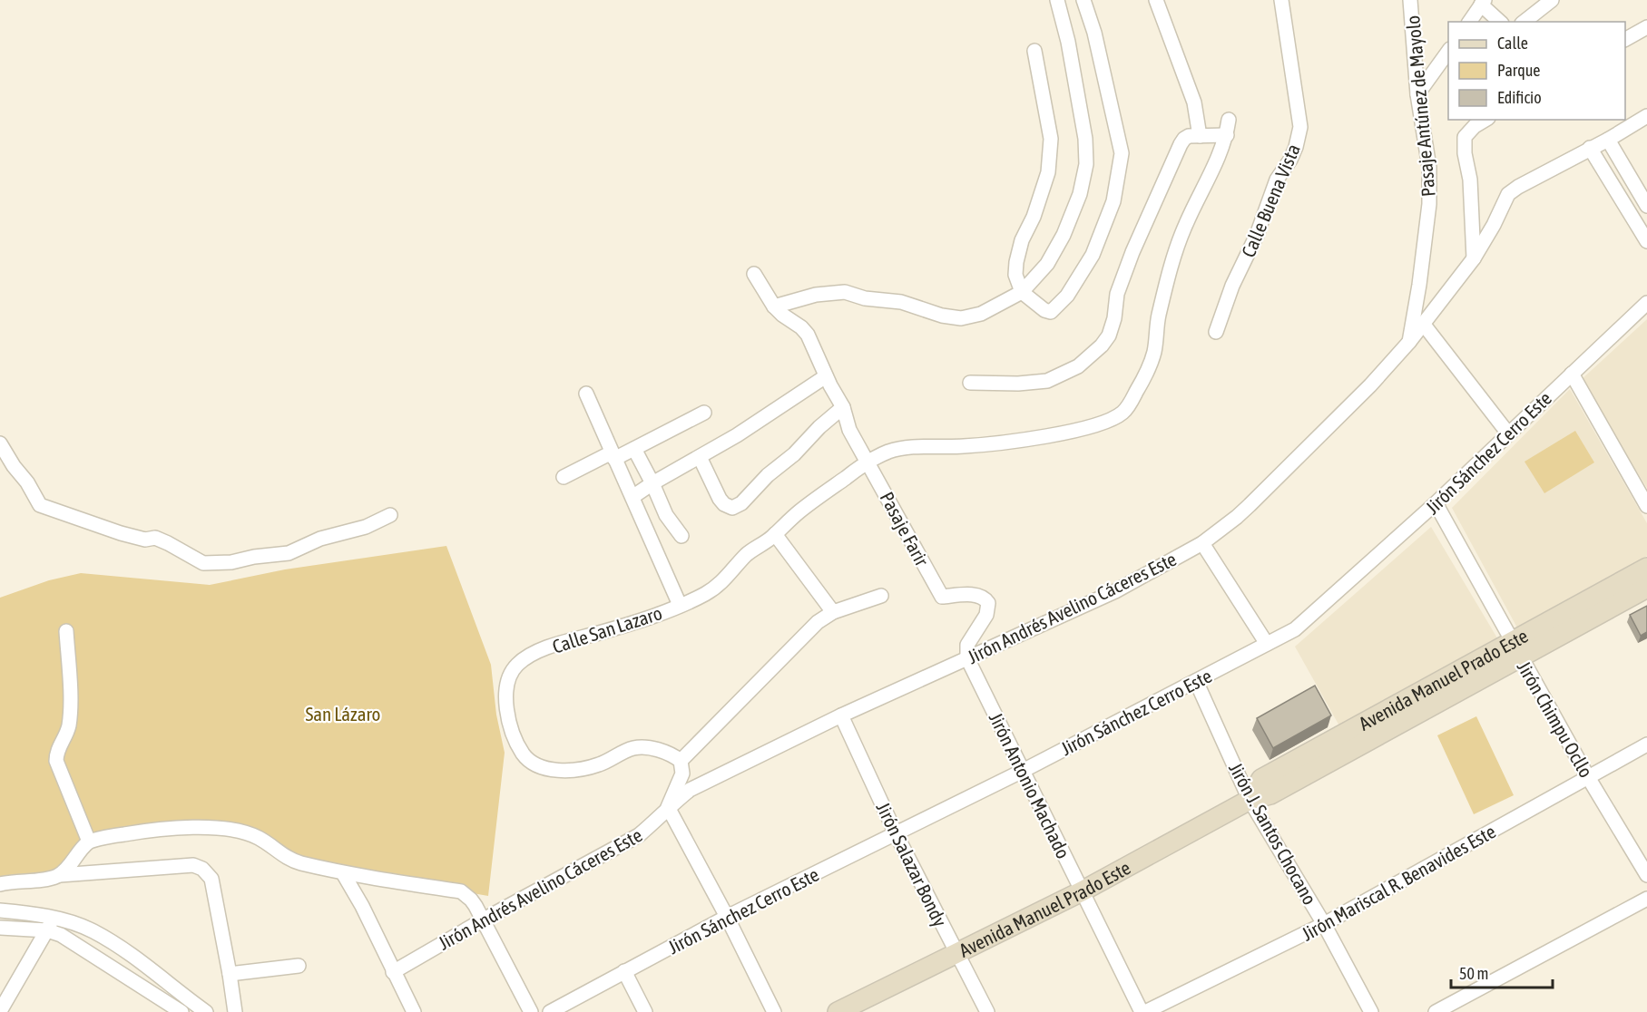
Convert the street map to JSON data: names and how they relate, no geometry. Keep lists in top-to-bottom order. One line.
{"streets":{"street":["Pasaje Antúnez de Mayolo","Calle Buena Vista","Jirón Sánchez Cerro Este","Pasaje Farir","Jirón Andrés Avelino Cáceres Este","Calle San Lazaro","Avenida Manuel Prado Este","Jirón Chimpu Ocllo","Jirón Antonio Machado","Jirón J. Santos Chocano","Jirón Salazar Bondy","Jirón Mariscal R. Benavides Este"]},"crossings":[["Pasaje Antúnez de Mayolo","Jirón Andrés Avelino Cáceres Este"],["Jirón Sánchez Cerro Este","Jirón Chimpu Ocllo"],["Jirón Sánchez Cerro Este","Jirón Antonio Machado"],["Jirón Sánchez Cerro Este","Jirón J. Santos Chocano"],["Jirón Sánchez Cerro Este","Jirón Salazar Bondy"],["Pasaje Farir","Jirón Andrés Avelino Cáceres Este"],["Pasaje Farir","Calle San Lazaro"],["Pasaje Farir","Jirón Antonio Machado"],["Jirón Andrés Avelino Cáceres Este","Jirón Antonio Machado"],["Jirón Andrés Avelino Cáceres Este","Jirón Salazar Bondy"],["Avenida Manuel Prado Este","Jirón Chimpu Ocllo"],["Avenida Manuel Prado Este","Jirón Antonio Machado"],["Avenida Manuel Prado Este","Jirón J. Santos Chocano"],["Avenida Manuel Prado Este","Jirón Salazar Bondy"],["Jirón Chimpu Ocllo","Jirón Mariscal R. Benavides Este"],["Jirón Antonio Machado","Jirón Mariscal R. Benavides Este"],["Jirón J. Santos Chocano","Jirón Mariscal R. Benavides Este"]],"parks":["San Lázaro"],"legend":["Calle","Parque","Edificio"],"scale_bar":"50 m"}
